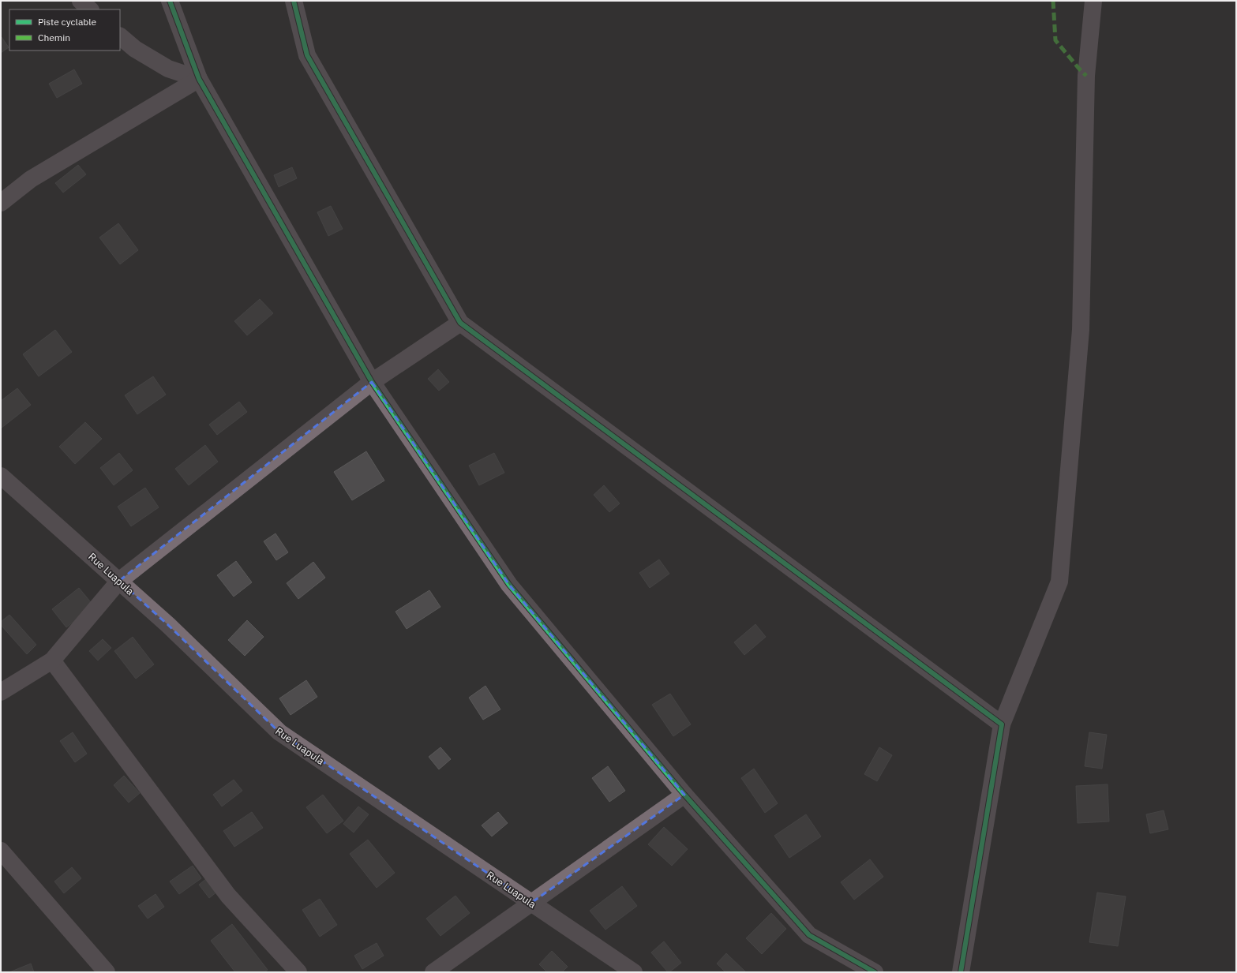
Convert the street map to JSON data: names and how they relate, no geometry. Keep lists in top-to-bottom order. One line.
{"streets":{"street":["Rue Luapula"]},"legend":["Piste cyclable","Chemin"]}
